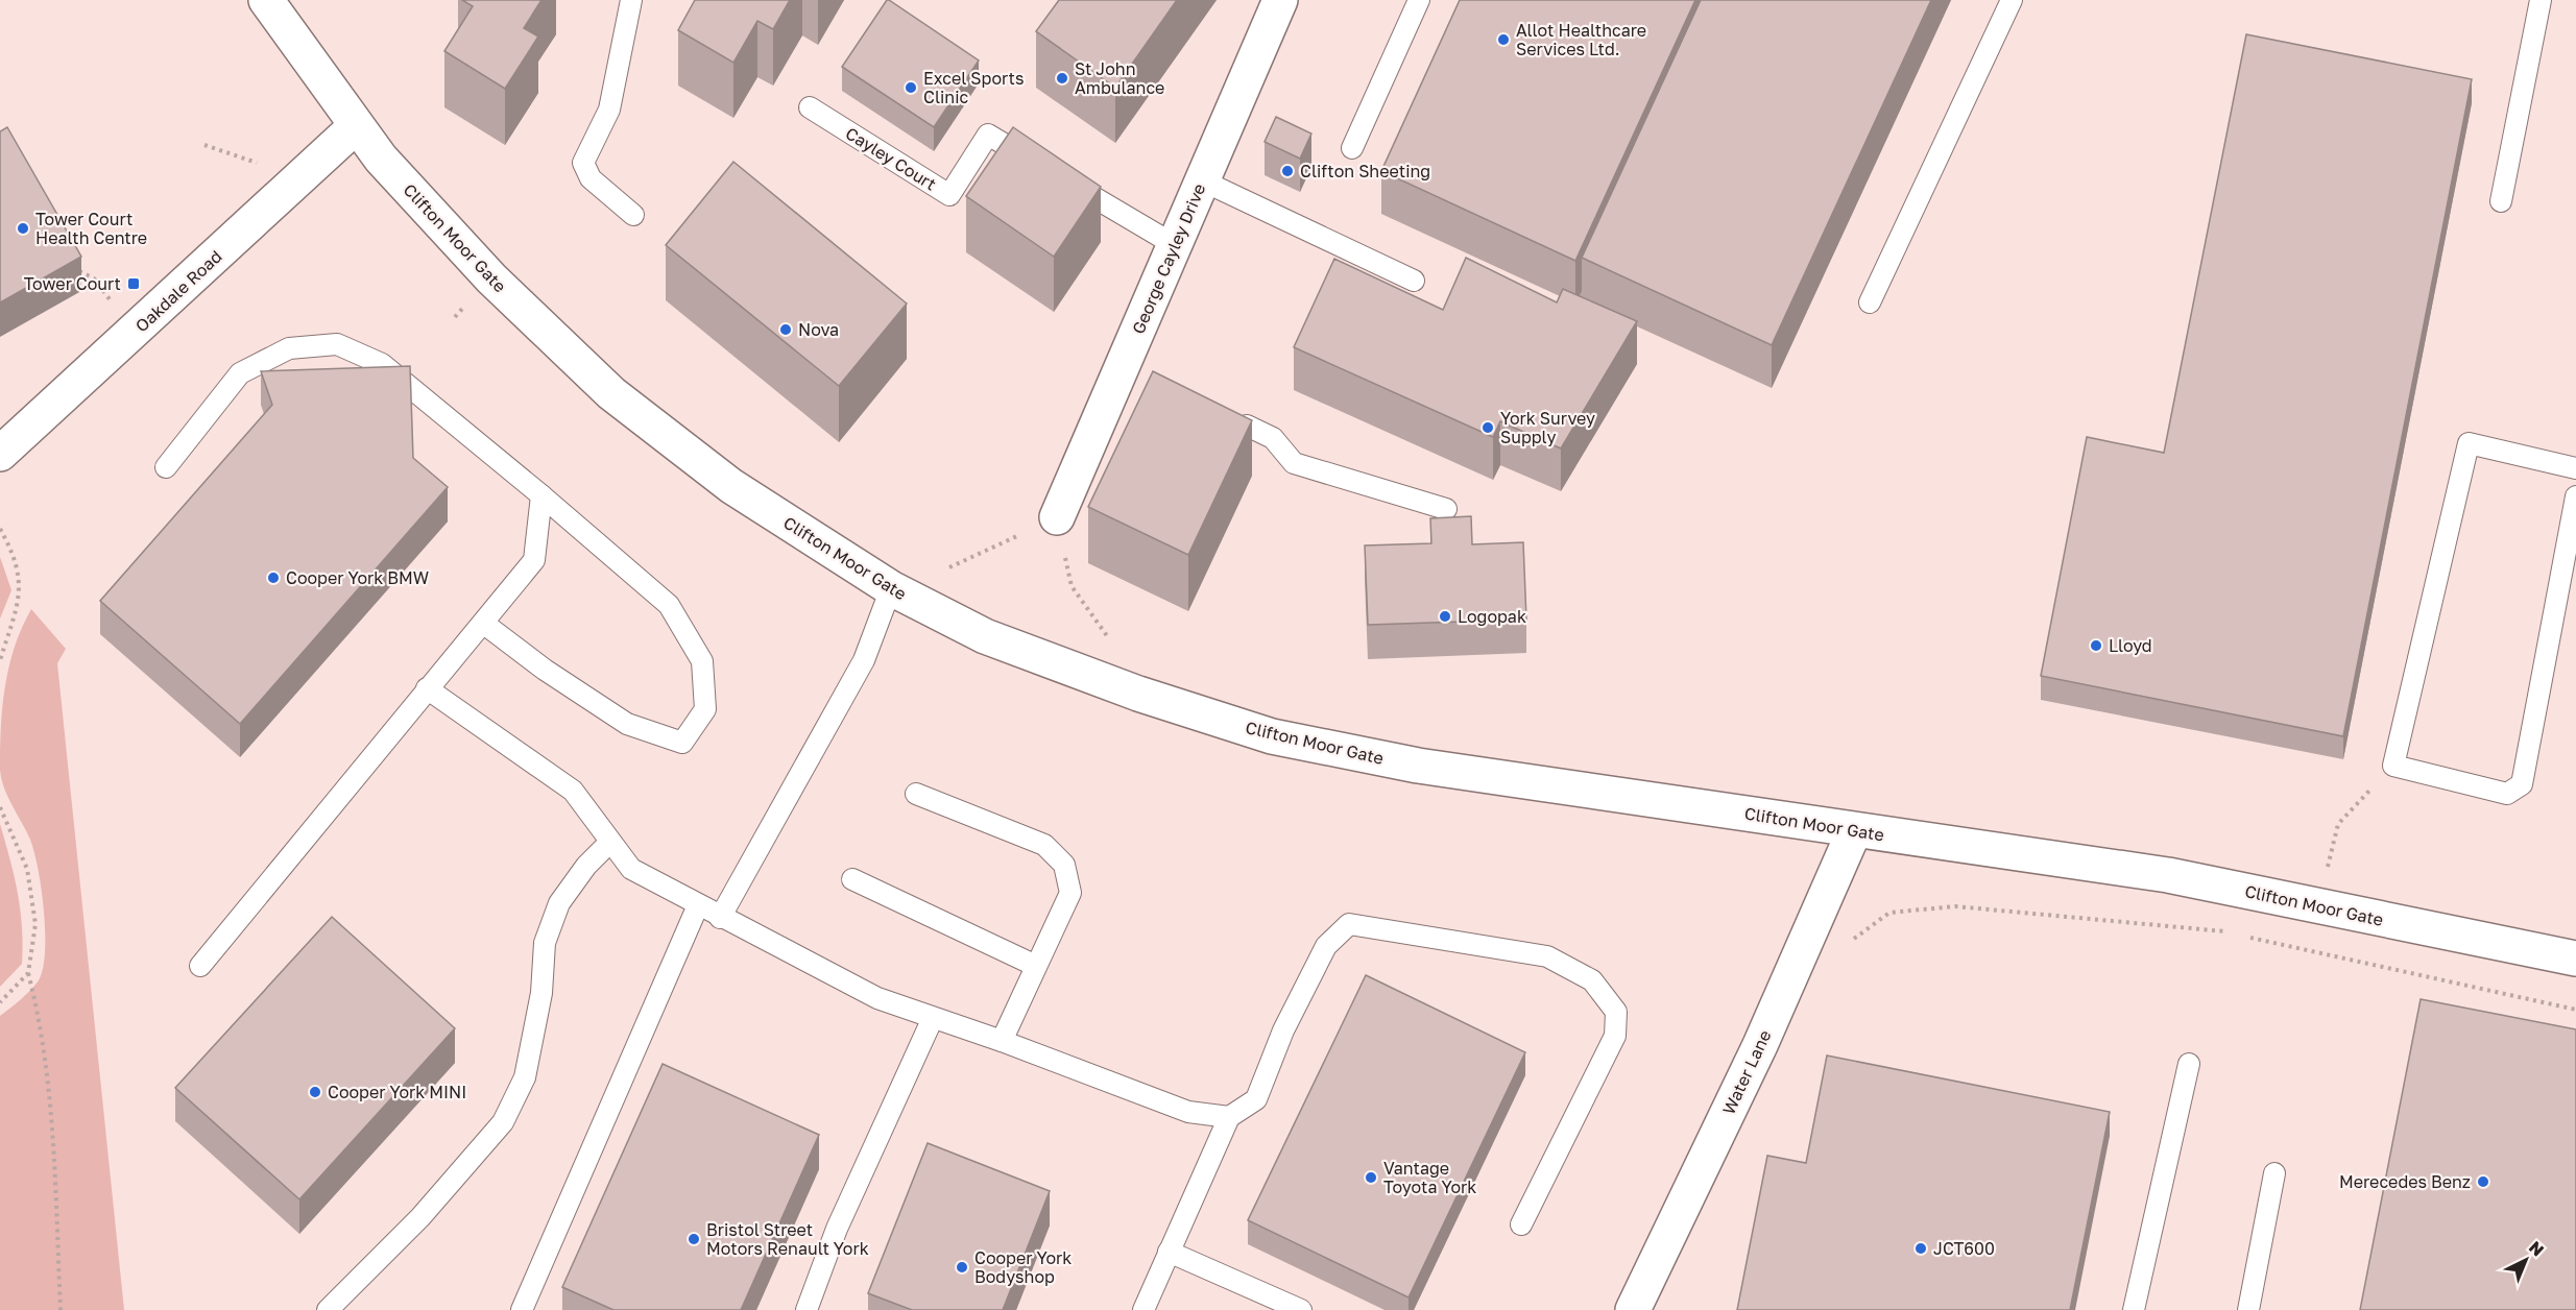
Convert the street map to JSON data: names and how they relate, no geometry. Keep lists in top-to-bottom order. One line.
{"streets":{"street":["Clifton Moor Gate","George Cayley Drive","Oakdale Road","Water Lane"],"lane":["Cayley Court"]},"crossings":[["Clifton Moor Gate","Oakdale Road"],["Clifton Moor Gate","Water Lane"]],"places":{"other":["Allot Healthcare Services Ltd.","St John Ambulance","Excel Sports Clinic","Clifton Sheeting","Tower Court Health Centre","Nova","York Survey Supply","Cooper York BMW","Logopak","Lloyd","Cooper York MINI","Vantage Toyota York","Merecedes Benz","Bristol Street Motors Renault York","JCT600","Cooper York Bodyshop"],"transit":["Tower Court"]},"north":"top right"}
